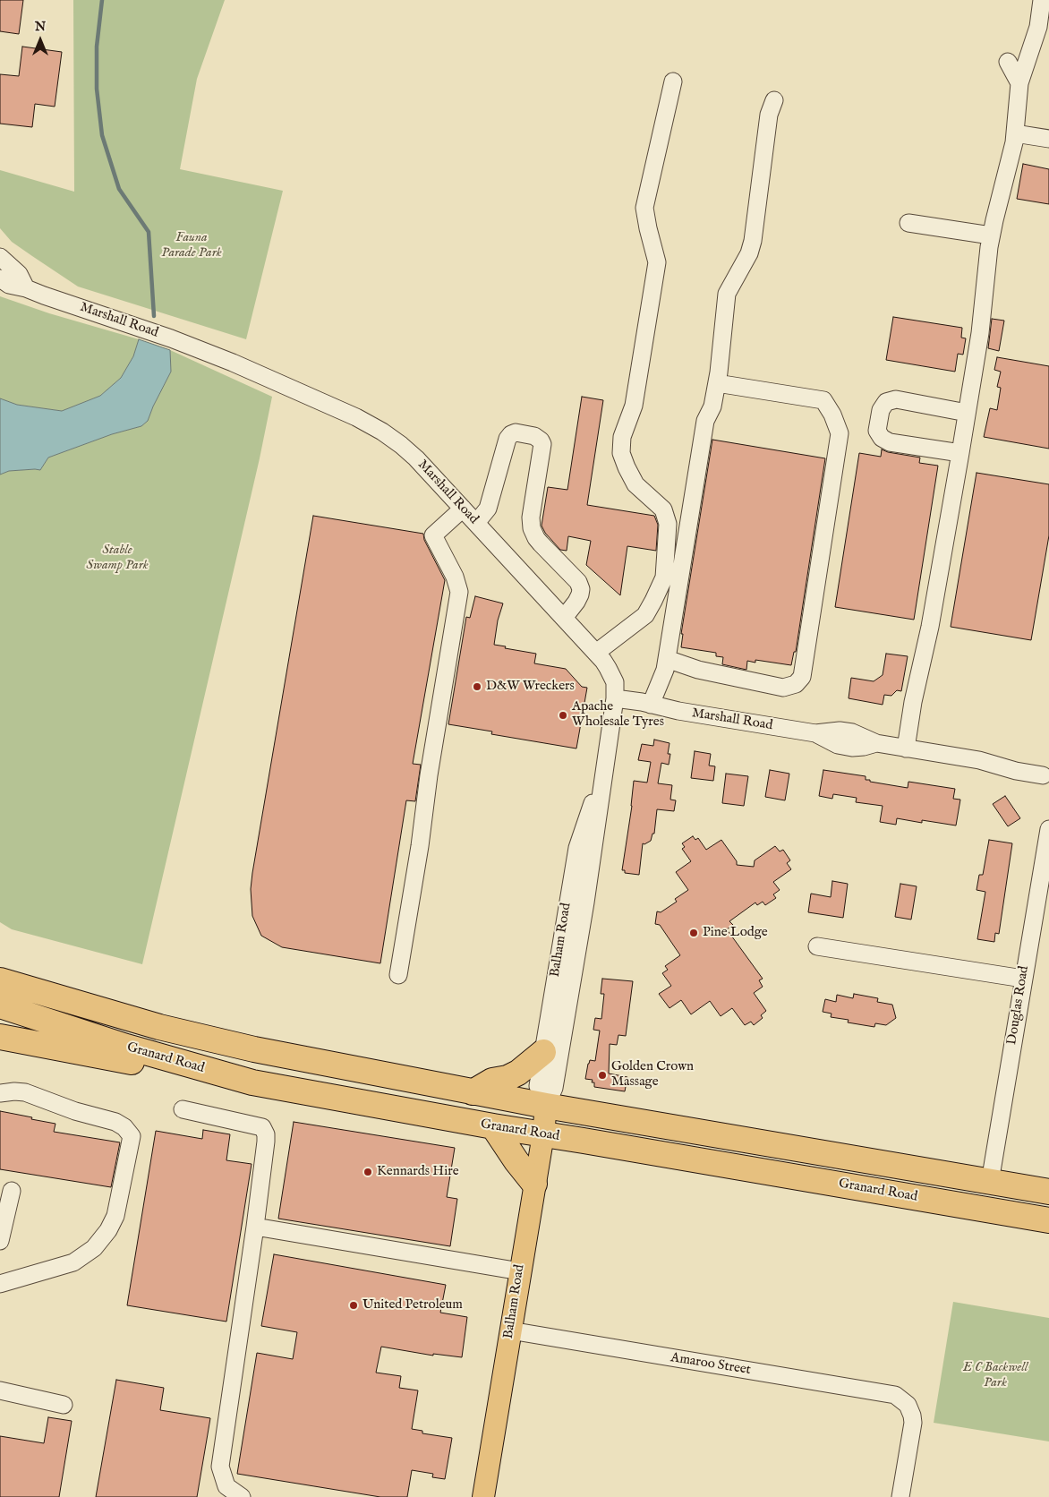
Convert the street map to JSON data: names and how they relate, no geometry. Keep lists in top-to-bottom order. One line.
{"streets":{"highway":["Granard Road"],"main road":["Balham Road"],"street":["Marshall Road","Douglas Road","Amaroo Street"]},"crossings":[["Marshall Road","Balham Road"],["Balham Road","Granard Road"],["Balham Road","Amaroo Street"],["Douglas Road","Granard Road"]],"parks":["Fauna Parade Park","Stable Swamp Park","E C Backwell Park"],"places":["D&W Wreckers","Apache Wholesale Tyres","Pine Lodge","Golden Crown Massage","Kennards Hire","United Petroleum"],"north":"top"}
